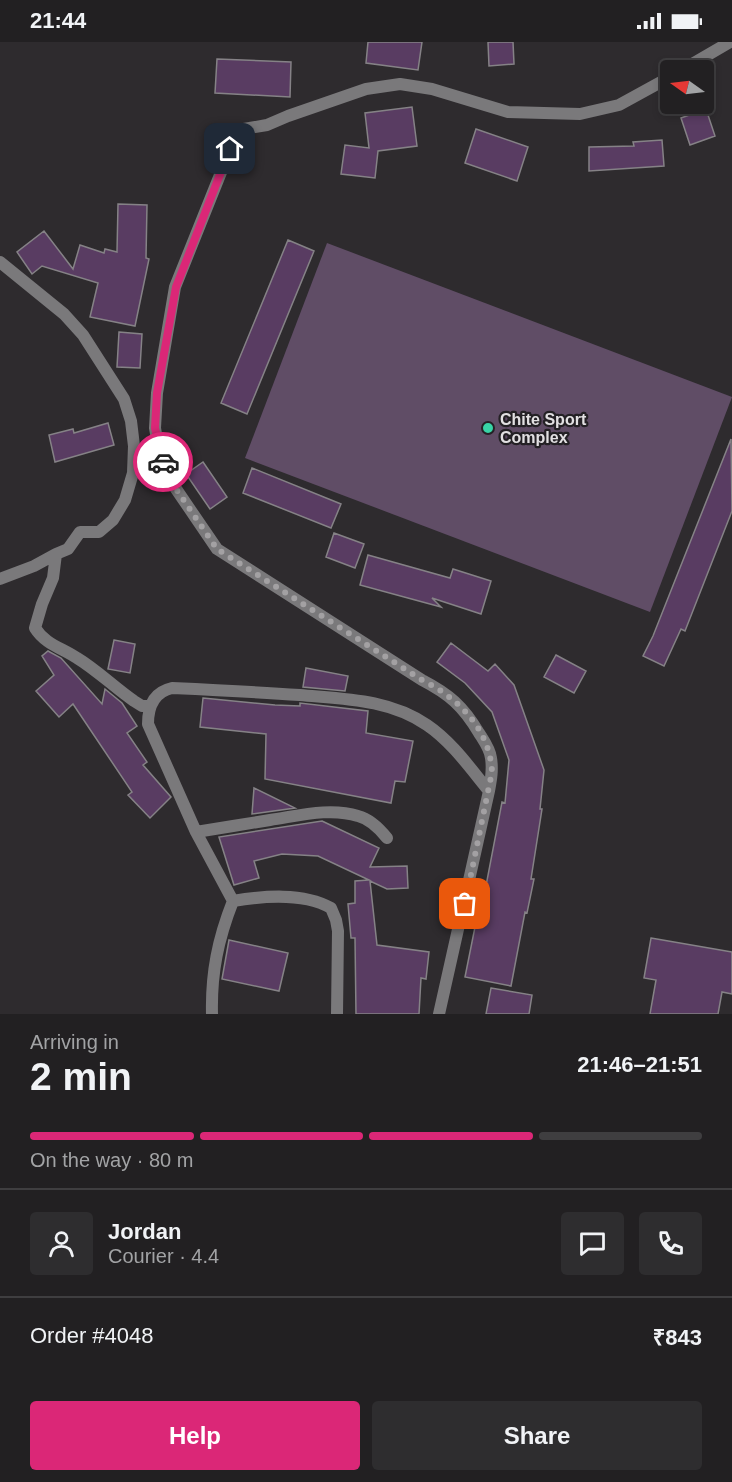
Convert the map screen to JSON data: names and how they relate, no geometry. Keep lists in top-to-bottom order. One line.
{"places":["Chite Sport Complex"],"north":"left","page":{"status":"21:44","heading":["2 min","Arriving in","21:46–21:51"],"panel":["Jordan","Courier · 4.4","Order #4048","₹843"],"bar":"On the way · 80 m","buttons":["Help","Share"]}}
